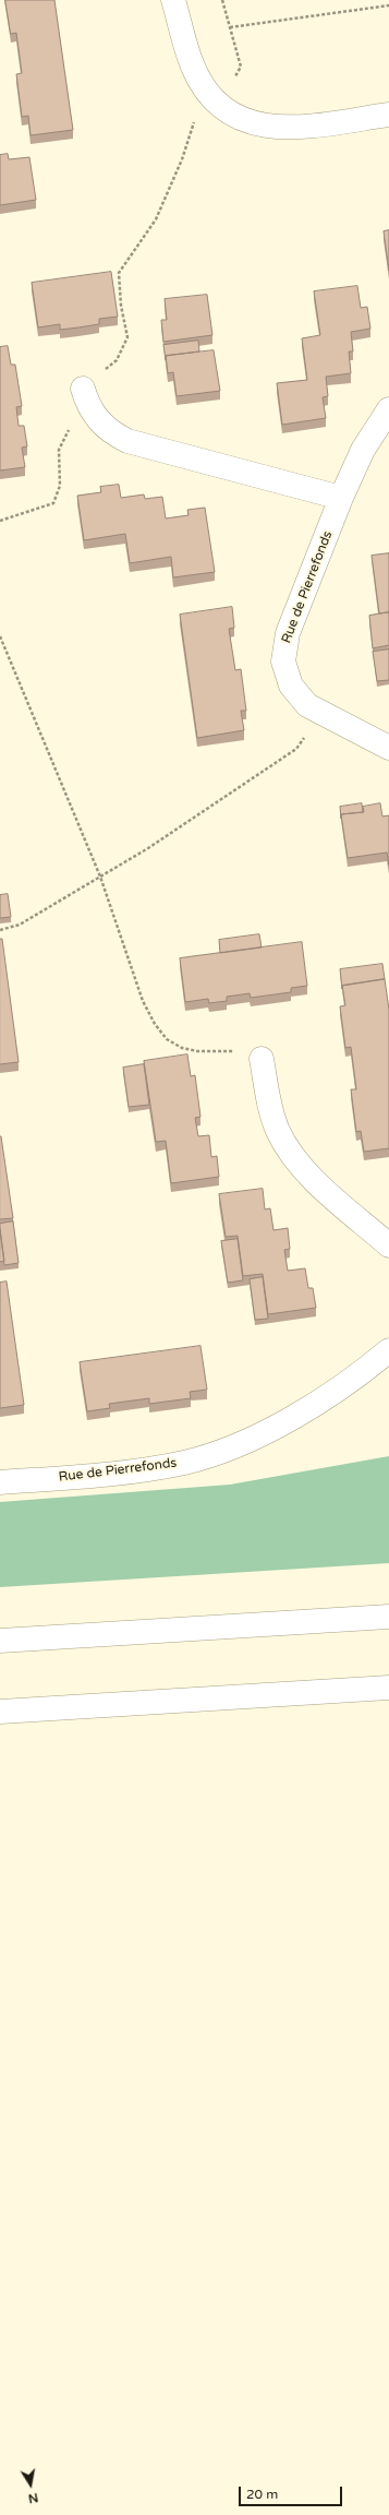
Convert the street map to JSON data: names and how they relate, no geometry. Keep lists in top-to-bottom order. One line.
{"streets":{"main road":["Rue de Pierrefonds"]},"scale_bar":"20 m","north":"bottom"}
